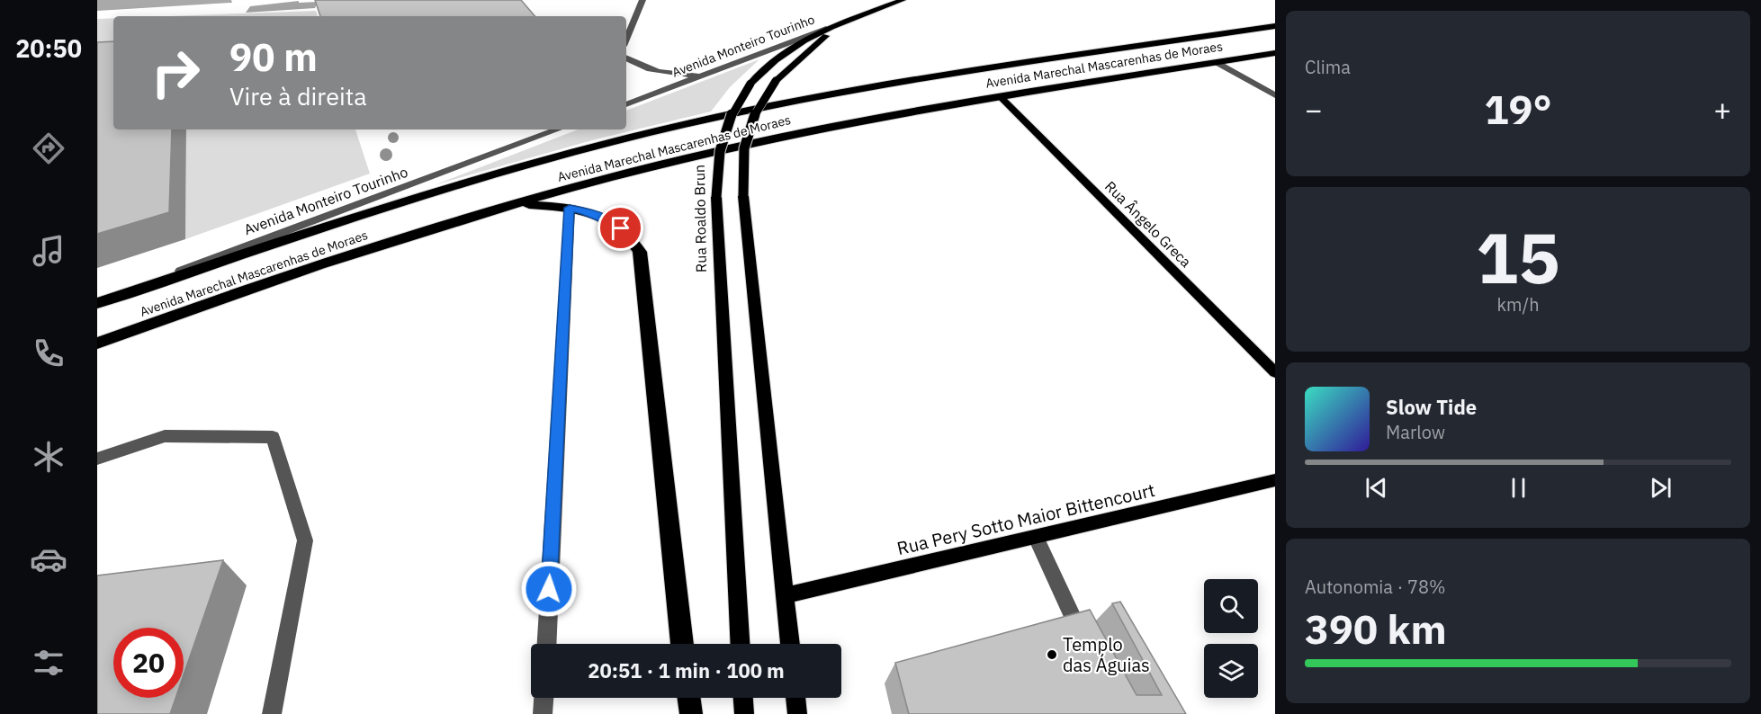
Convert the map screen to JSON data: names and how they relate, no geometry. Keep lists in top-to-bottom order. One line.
{"streets":{"highway":["Avenida Marechal Mascarenhas de Moraes"],"main road":["Avenida Monteiro Tourinho","Rua Roaldo Brun","Rua Ângelo Greca","Rua Pery Sotto Maior Bittencourt"]},"crossings":[["Avenida Monteiro Tourinho","Avenida Marechal Mascarenhas de Moraes"],["Avenida Monteiro Tourinho","Rua Roaldo Brun"],["Avenida Marechal Mascarenhas de Moraes","Rua Ângelo Greca"]],"places":["Templo das Águias"],"page":{"tabs":"20:50","tile":["Clima",["15","km/h"],["Autonomia · 78%","390 km"]],"turn":["90 m","Vire à direita"],"heat":["−","19°","+"],"song":["Slow Tide","Marlow"],"limit":"20","trip":"20:51 · 1 min · 100 m"}}
